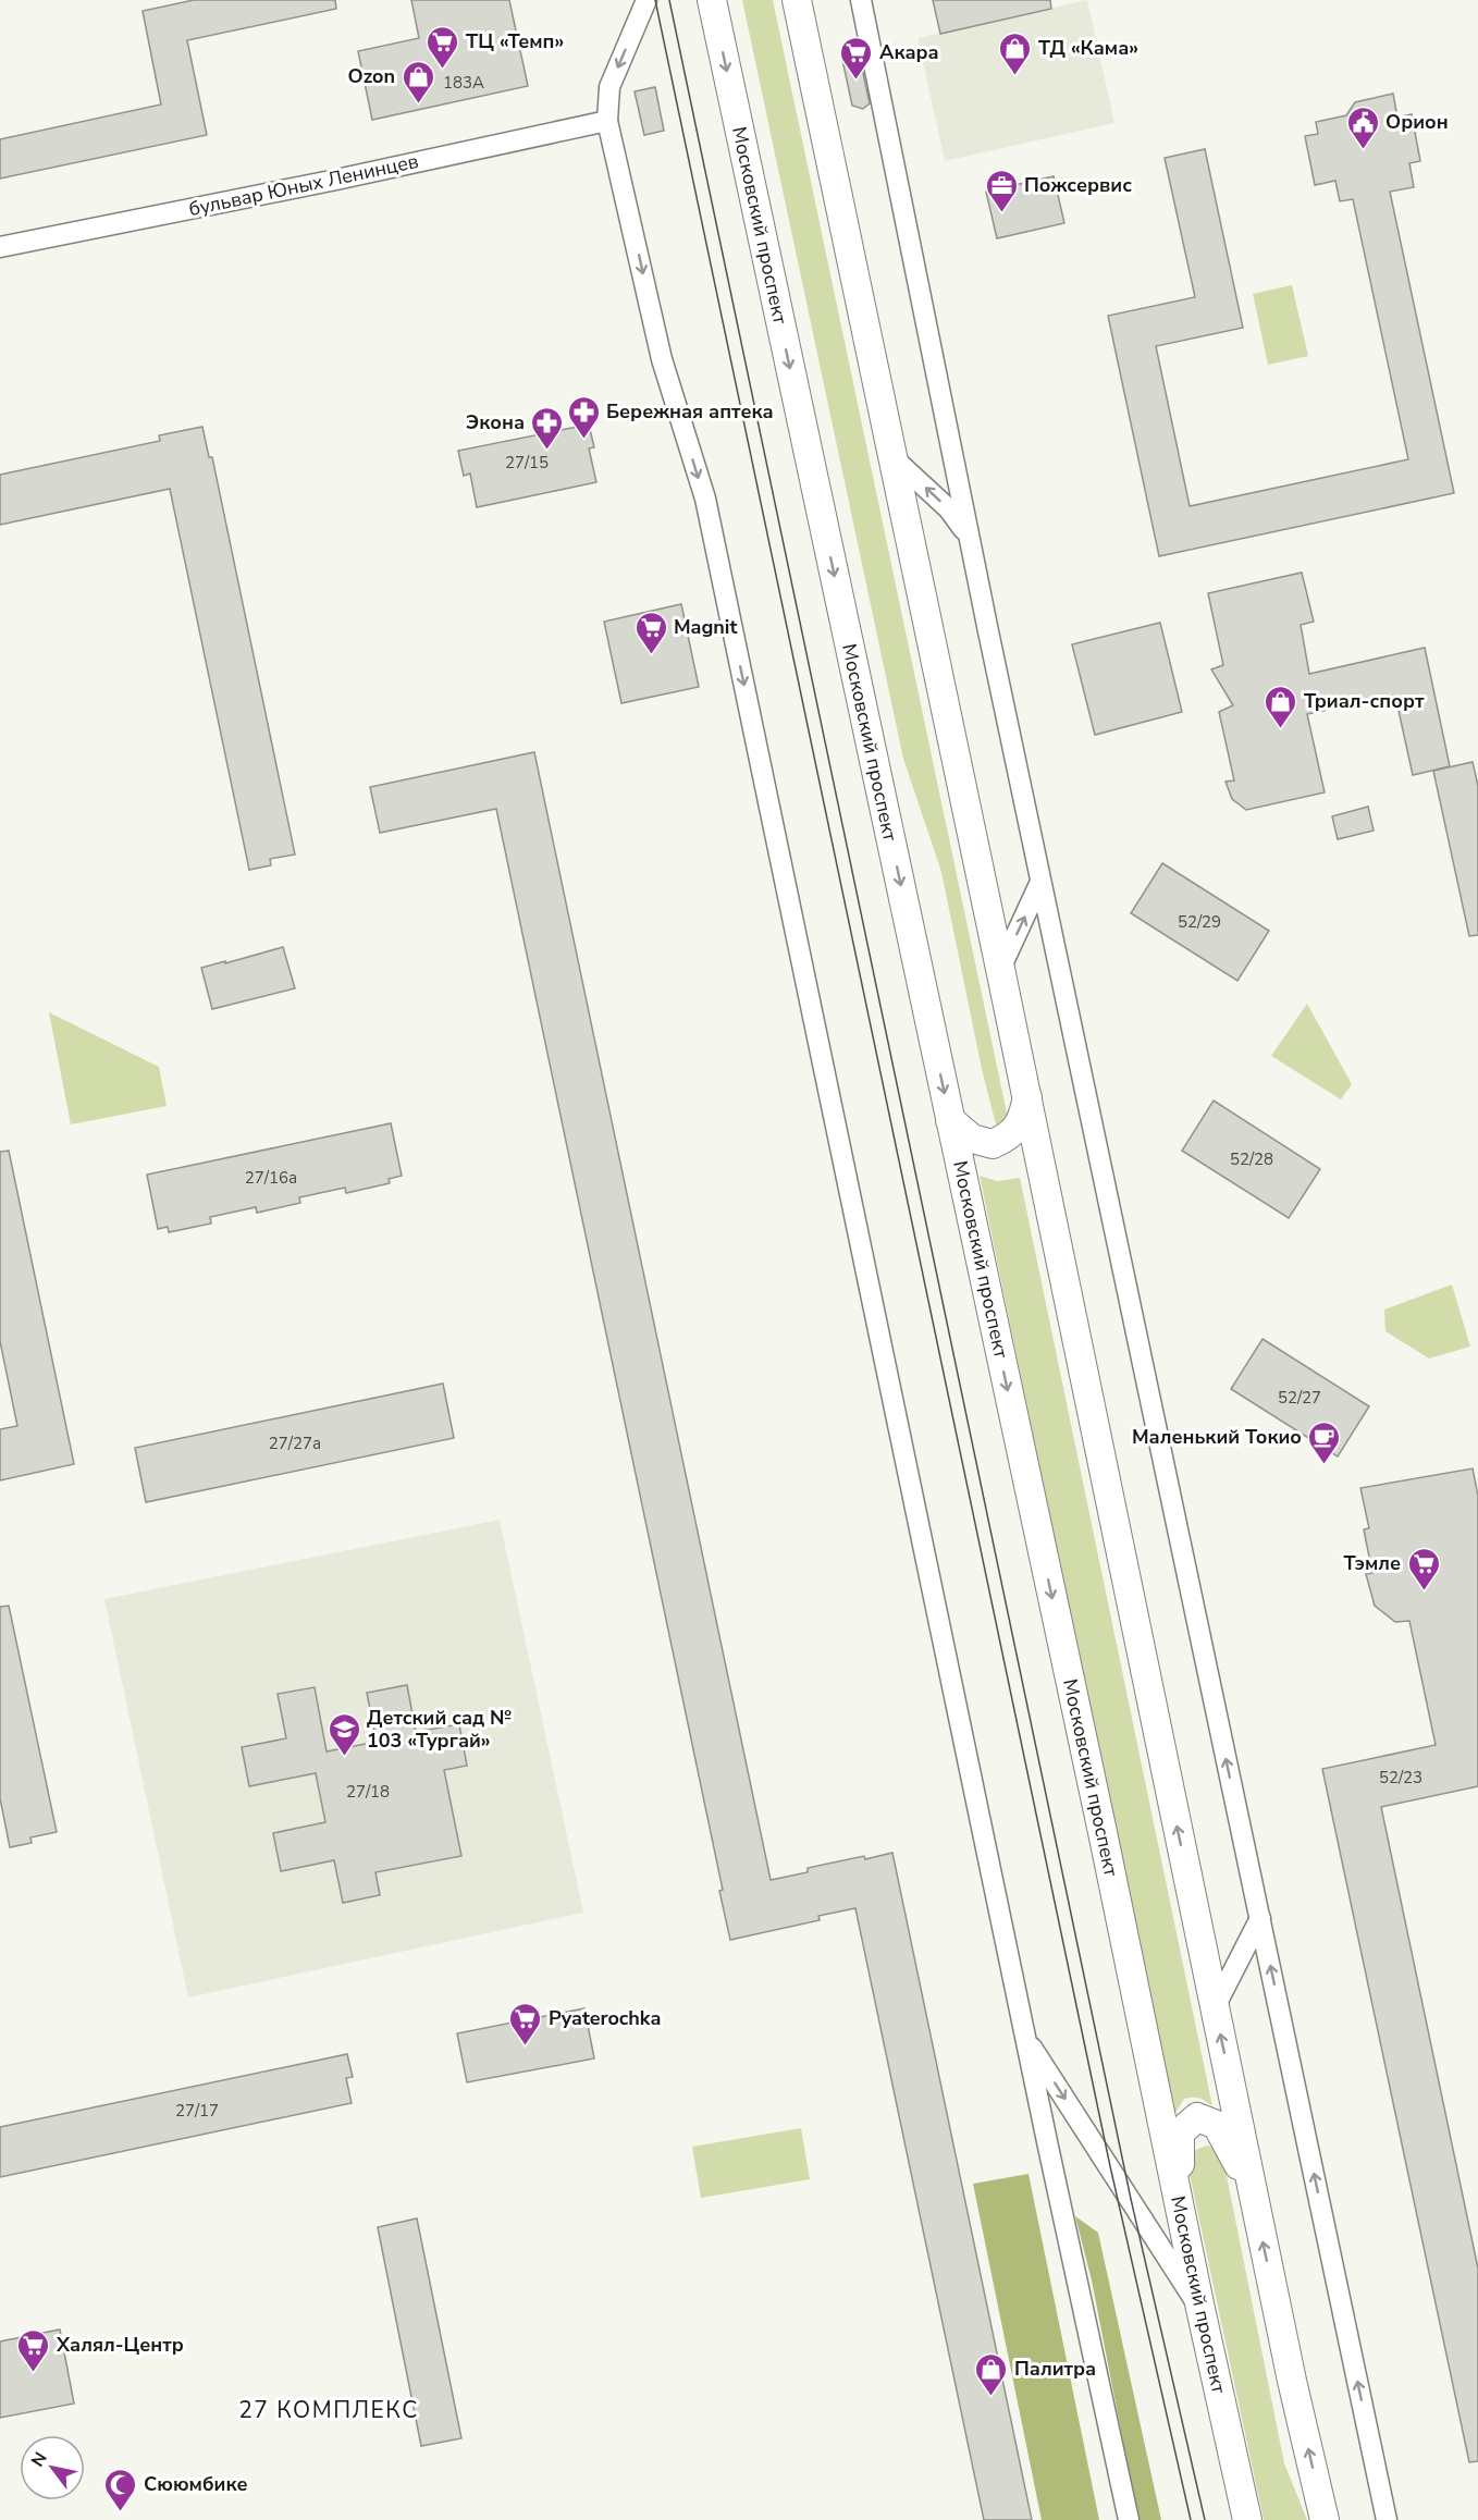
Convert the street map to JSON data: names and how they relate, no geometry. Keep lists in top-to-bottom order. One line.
{"streets":{"main road":["Московский проспект"],"street":["бульвар Юных Ленинцев"]},"districts":["27 КОМПЛЕКС"],"places":{"supermarket":["ТЦ «Темп»","Акара","Magnit","Тэмле","Pyaterochka","Халял-Центр"],"shop":["ТД «Кама»","Ozon","Триал-спорт","Палитра"],"public building":["Орион"],"office":["Пожсервис"],"pharmacy":["Бережная аптека","Экона"],"cafe":["Маленький Токио"],"school or university":["Детский сад № 103 «Тургай»"],"mosque":["Сююмбике"]},"house_numbers":["183А","27/15","52/29","52/28","27/16а","52/27","27/27а","52/23","27/18","27/17"],"north":"top left"}
